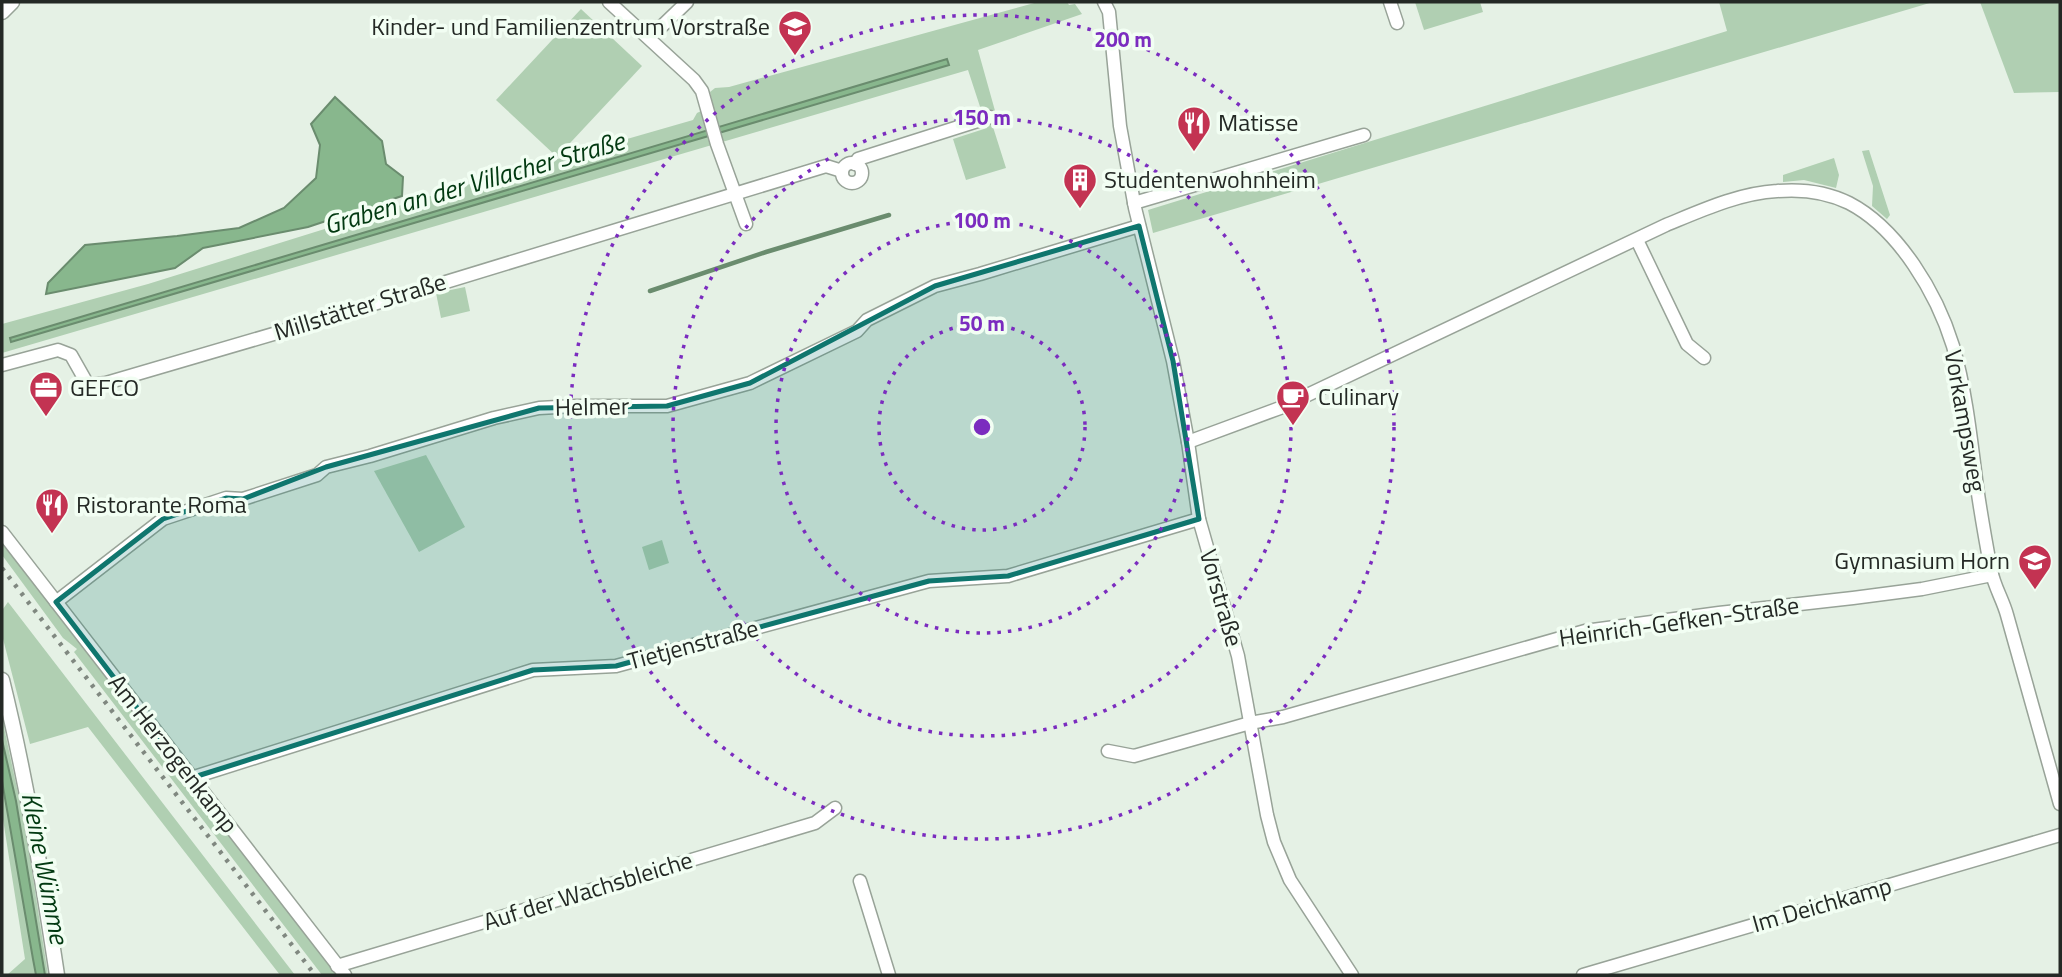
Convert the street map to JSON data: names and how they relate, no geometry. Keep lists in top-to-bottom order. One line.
{"streets":{"street":["Millstätter Straße","Helmer","Vorkampsweg","Vorstraße","Heinrich-Gefken-Straße","Tietjenstraße","Am Herzogenkamp","Auf der Wachsbleiche","Im Deichkamp"]},"crossings":[["Helmer","Vorstraße"],["Helmer","Am Herzogenkamp"],["Vorkampsweg","Vorstraße"],["Vorkampsweg","Heinrich-Gefken-Straße"],["Vorstraße","Heinrich-Gefken-Straße"],["Vorstraße","Tietjenstraße"],["Tietjenstraße","Am Herzogenkamp"],["Am Herzogenkamp","Auf der Wachsbleiche"]],"water":["Graben an der Villacher Straße","Kleine Wümme"],"places":{"school or university":["Kinder- und Familienzentrum Vorstraße","Gymnasium Horn"],"restaurant":["Matisse","Ristorante Roma"],"building":["Studentenwohnheim"],"office":["GEFCO"],"cafe":["Culinary"]},"rings":["200 m","150 m","100 m","50 m"]}
